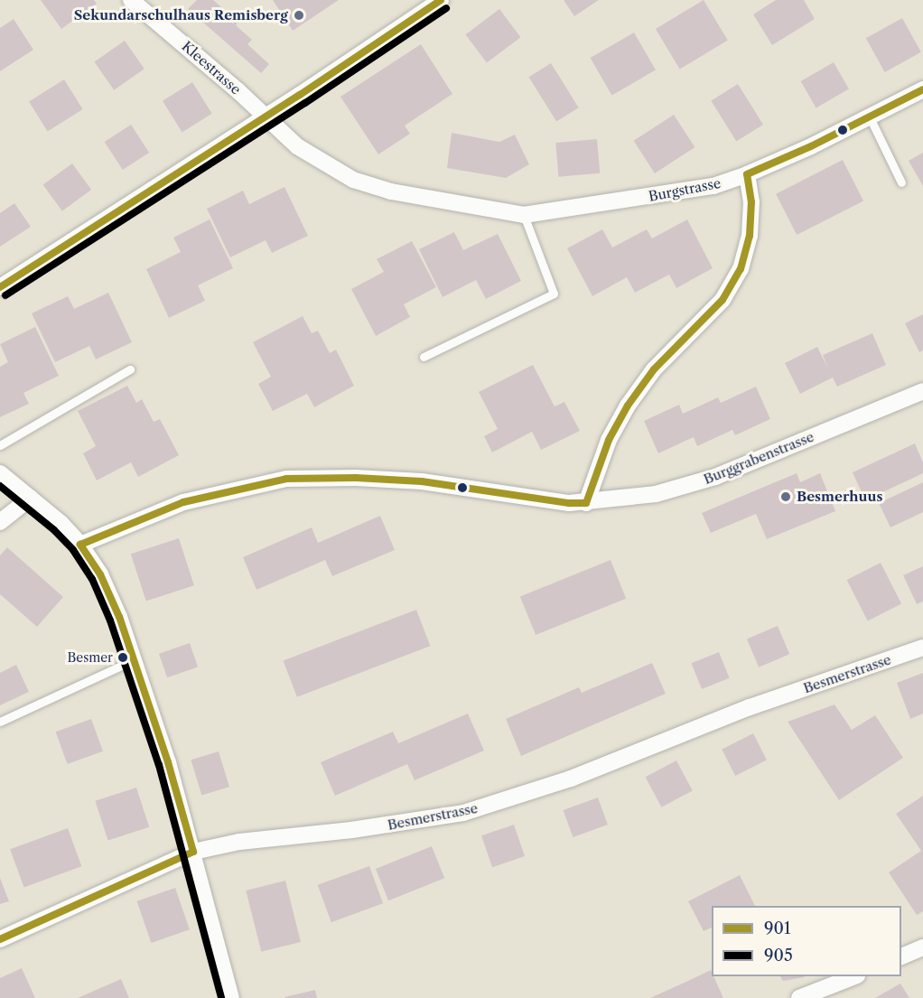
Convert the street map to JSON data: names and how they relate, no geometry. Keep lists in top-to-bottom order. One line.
{"streets":{"street":["Kleestrasse","Burgstrasse","Burggrabenstrasse","Besmerstrasse"]},"crossings":[["Kleestrasse","Burgstrasse"]],"places":["Sekundarschulhaus Remisberg","Besmerhuus","Besmer"],"lines":["transit line 901","transit line 905"],"legend":["901","905"]}
